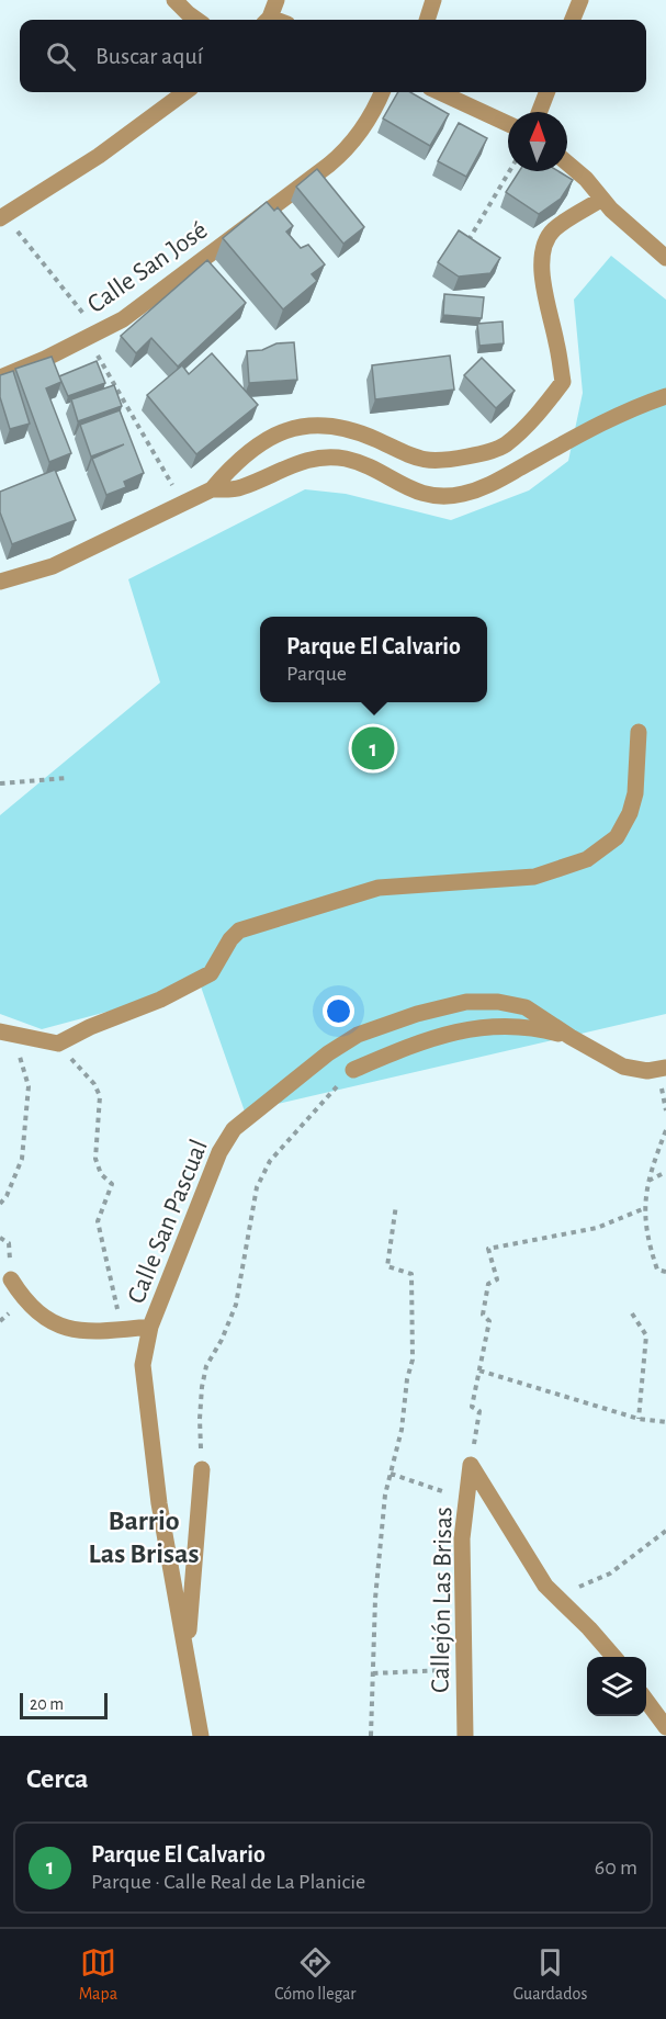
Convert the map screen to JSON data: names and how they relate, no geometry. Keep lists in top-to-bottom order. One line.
{"streets":{"street":["Calle San José","Calle San Pascual","Callejón Las Brisas"]},"districts":["Barrio Las Brisas"],"scale_bar":"20 m","north":"top","page":{"search":"Buscar aquí","popup":["Parque El Calvario","Parque"],"pins":"1","scale":"20 m","heading":"Cerca","list":[{"mark":"1","name":"Parque El Calvario","note":"Parque · Calle Real de La Planicie","value":"60 m"}],"nav":["Mapa","Cómo llegar","Guardados"]}}
